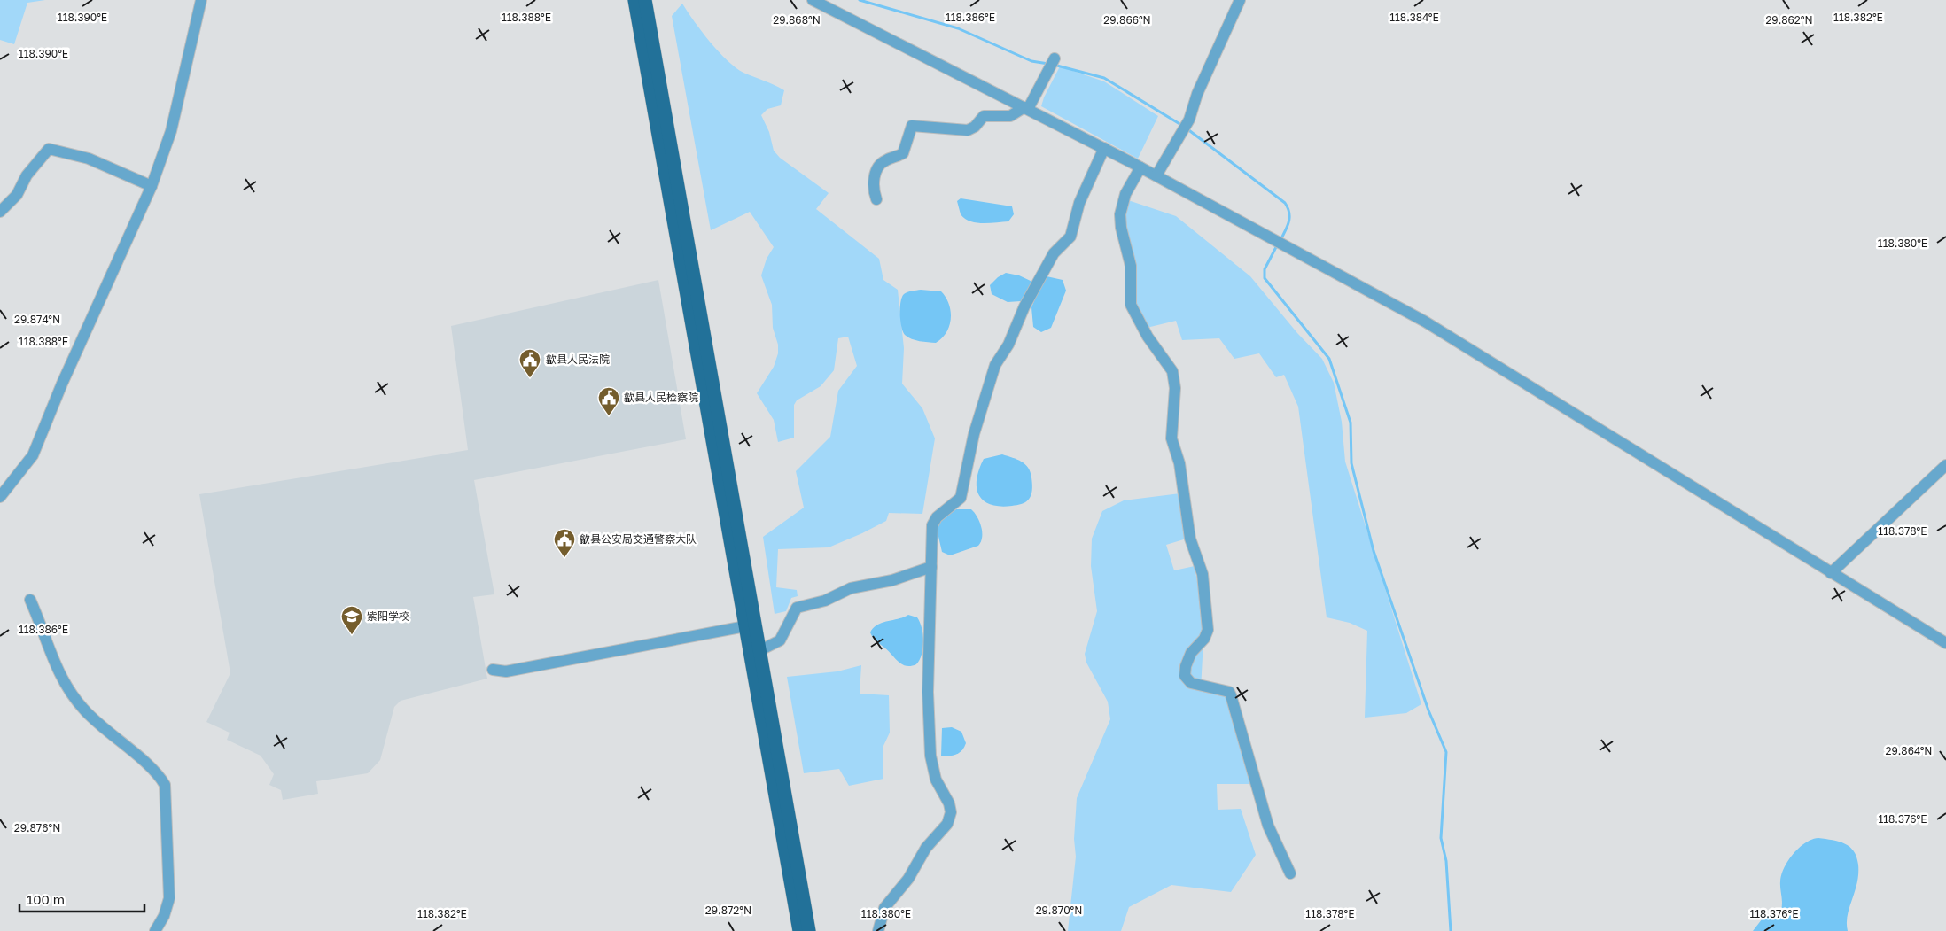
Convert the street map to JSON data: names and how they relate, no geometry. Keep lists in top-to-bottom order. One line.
{"places":{"public building":["歙县人民法院","歙县人民检察院","歙县公安局交通警察大队"],"school or university":["紫阳学校"]},"scale_bar":"100 m","coordinates":["118.390°E","118.388°E","118.386°E","118.384°E","118.382°E","29.868°N","29.866°N","29.862°N","118.380°E","29.874°N","118.378°E","29.864°N","118.376°E","29.876°N","29.872°N","29.870°N"]}
